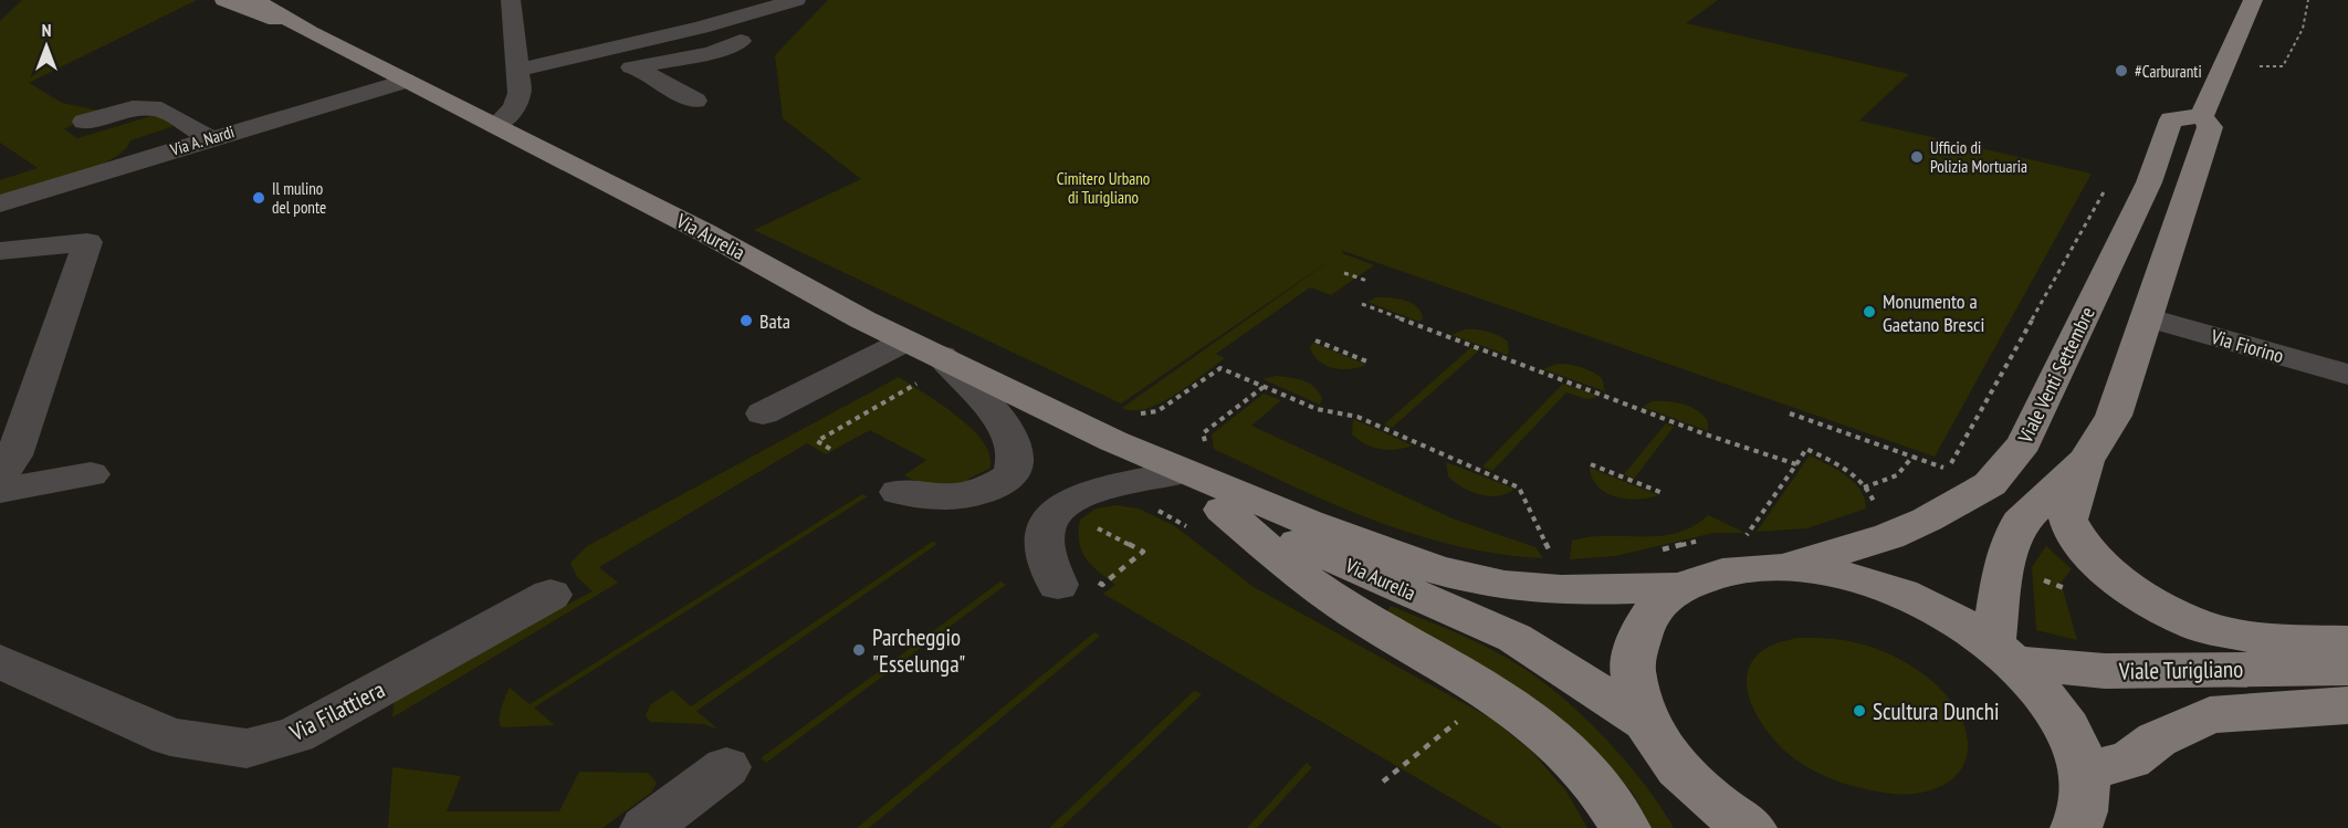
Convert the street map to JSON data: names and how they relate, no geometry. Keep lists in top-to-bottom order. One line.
{"streets":{"main road":["Via Aurelia","Viale Venti Settembre","Viale Turigliano"],"street":["Via A. Nardi","Via Fiorino","Via Filattiera"]},"crossings":[["Via A. Nardi","Via Aurelia"]],"parks":["Cimitero Urbano di Turigliano"],"places":["#Carburanti","Ufficio di Polizia Mortuaria","Il mulino del ponte","Monumento a Gaetano Bresci","Bata","Parcheggio \"Esselunga\"","Scultura Dunchi"],"north":"top"}
